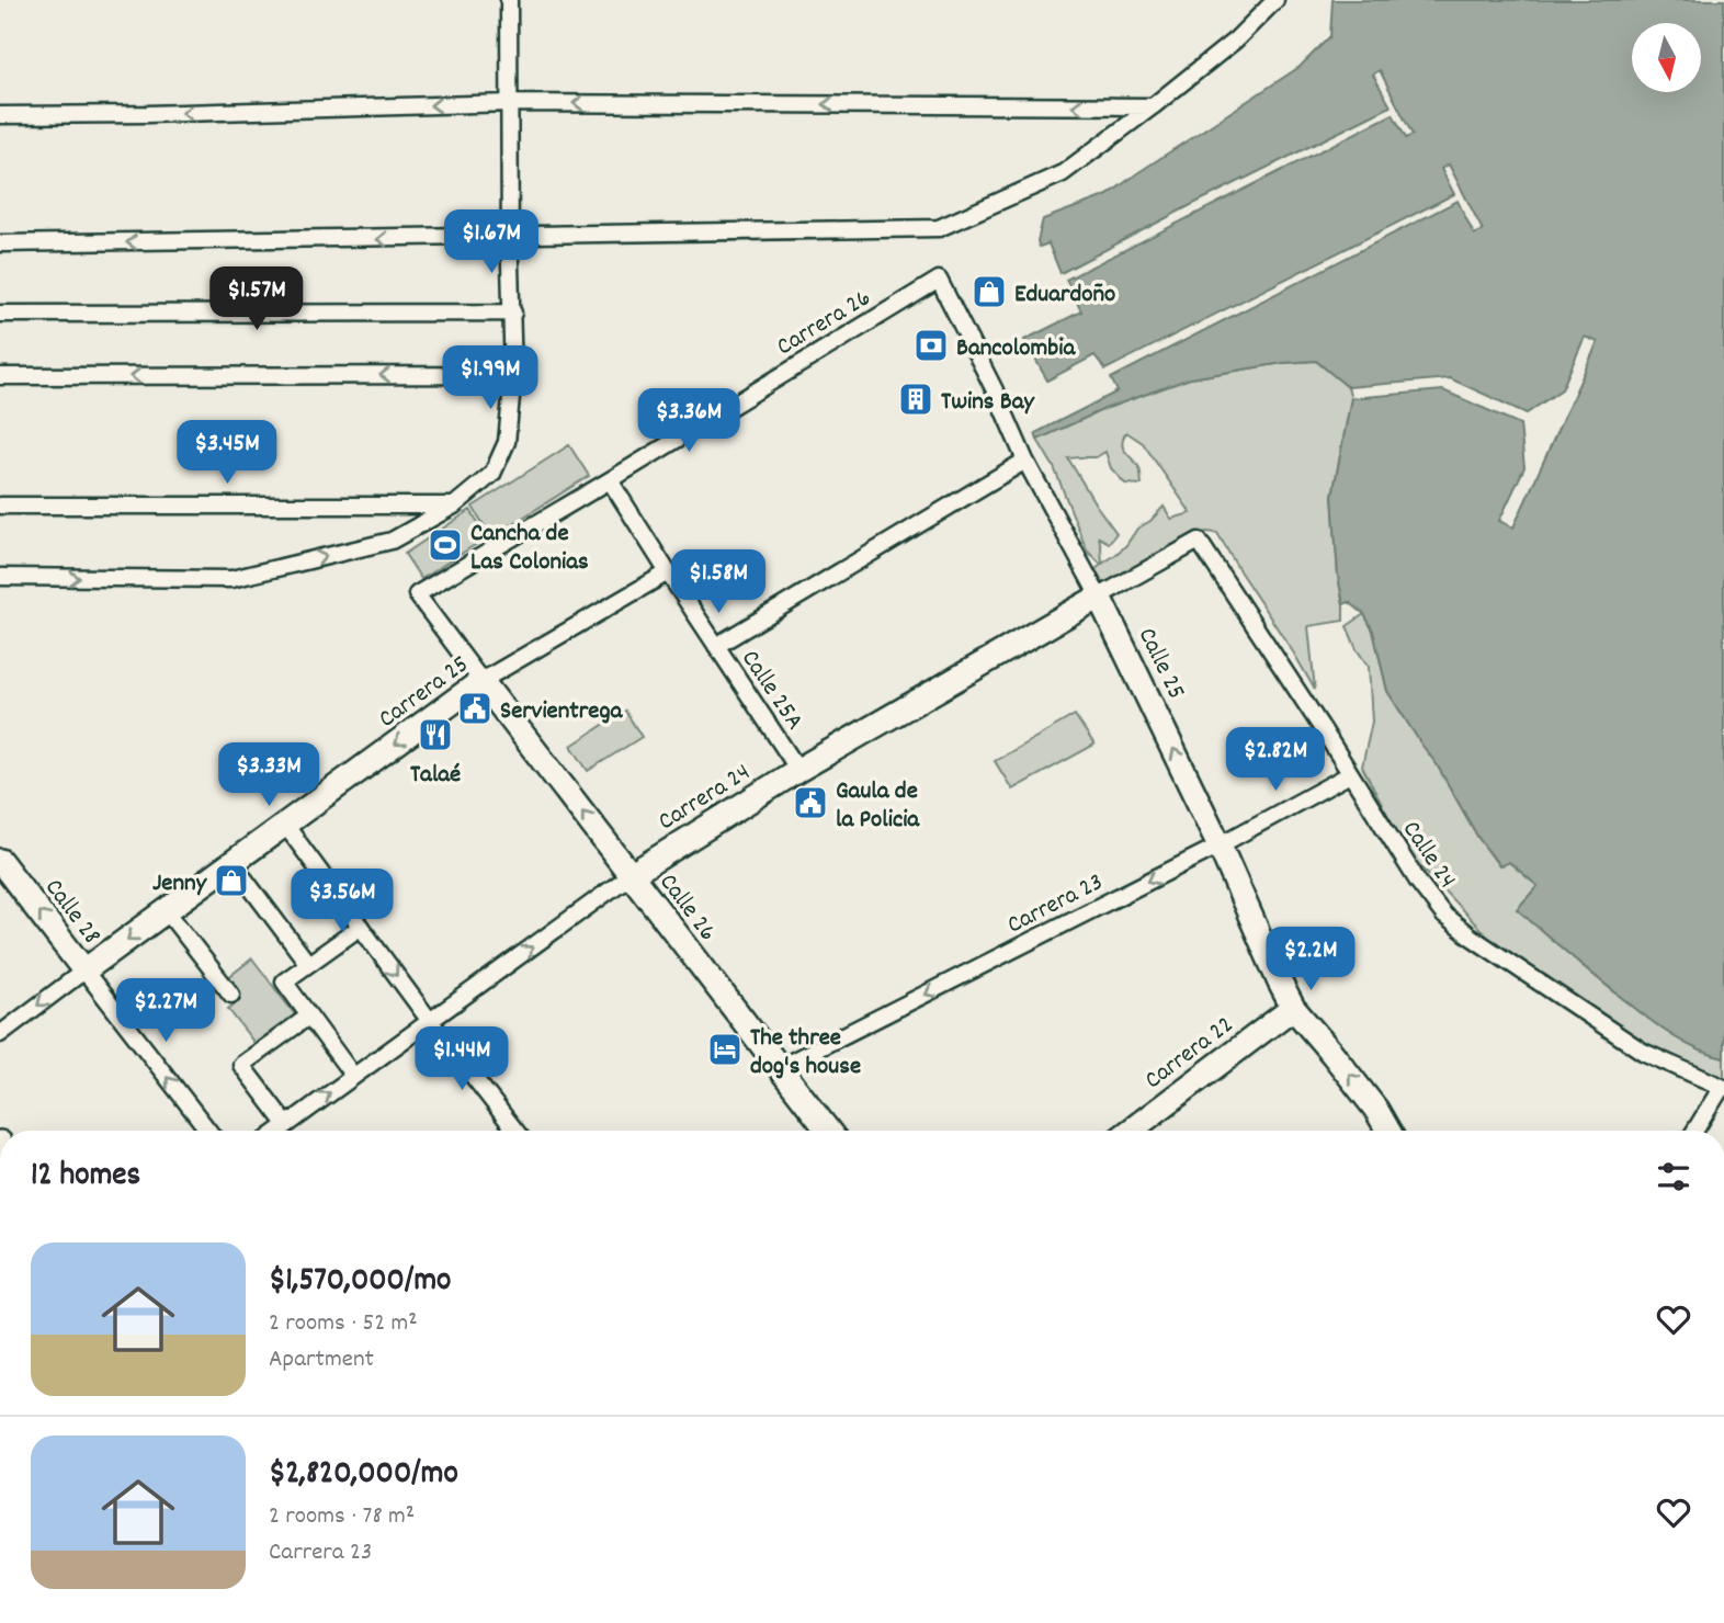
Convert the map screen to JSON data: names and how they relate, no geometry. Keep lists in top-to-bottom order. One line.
{"streets":{"main road":["Calle 25","Carrera 25","Carrera 24","Calle 26","Calle 28","Carrera 22"],"street":["Carrera 26","Calle 25A","Calle 24","Carrera 23"]},"crossings":[["Carrera 26","Calle 25"],["Carrera 26","Calle 25A"],["Carrera 26","Calle 26"],["Calle 25","Carrera 24"],["Calle 25","Carrera 23"],["Calle 25","Carrera 22"],["Calle 25A","Carrera 25"],["Calle 25A","Carrera 24"],["Carrera 25","Calle 26"],["Carrera 25","Calle 28"],["Carrera 24","Calle 24"],["Carrera 24","Calle 26"],["Calle 24","Carrera 23"],["Carrera 23","Calle 26"]],"one_way":["Calle 25","Carrera 25","Carrera 23","Calle 26","Calle 28"],"places":{"shop":["Eduardoño","Jenny"],"bank":["Bancolombia"],"building":["Twins Bay"],"sports":["Cancha de Las Colonias"],"public building":["Servientrega","Gaula de la Policia"],"restaurant":["Talaé"],"hotel":["The three dog's house"]},"north":"bottom","page":{"price":["$1.67M","$1.57M","$1.99M","$3.36M","$3.45M","$1.58M","$2.82M","$3.33M","$3.56M","$2.2M","$2.27M","$1.44M"],"heading":"12 homes","list":[{"name":"$1,570,000/mo","note":"2 rooms · 52 m² · Apartment"},{"name":"$2,820,000/mo","note":"2 rooms · 78 m² · Carrera 23"}]}}
